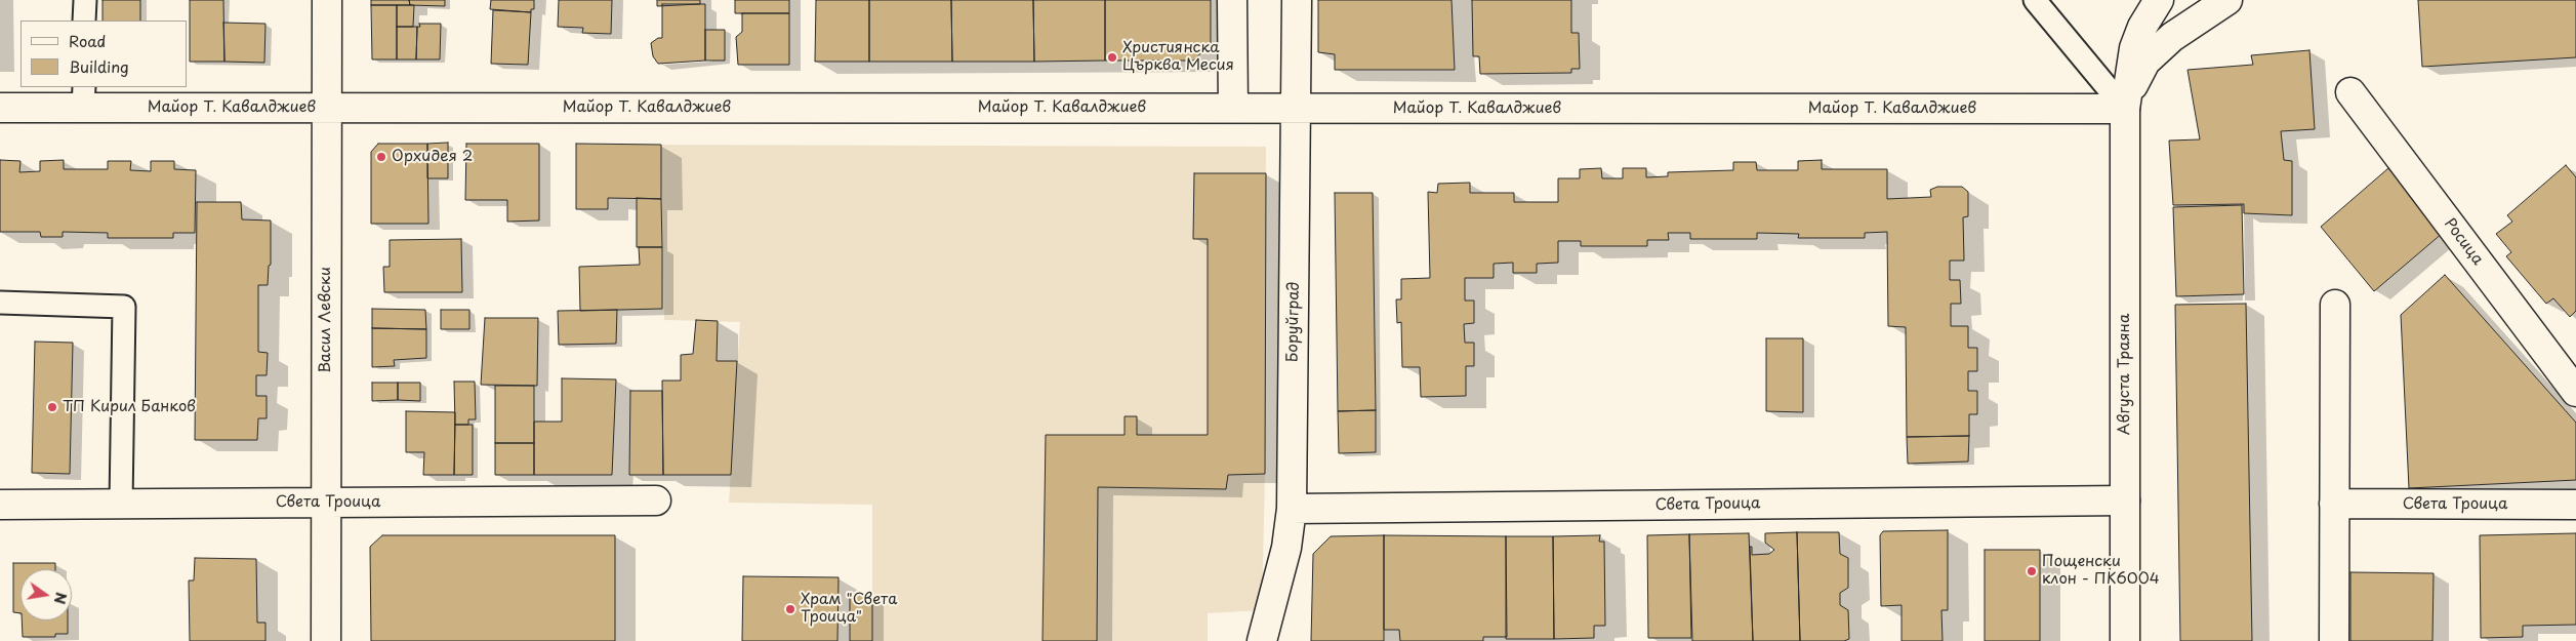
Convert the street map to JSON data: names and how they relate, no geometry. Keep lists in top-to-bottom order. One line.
{"streets":{"street":["Майор Т. Кавалджиев","Росица","Васил Левски","Боруйград","Августа Траяна","Света Троица"]},"crossings":[["Майор Т. Кавалджиев","Васил Левски"],["Майор Т. Кавалджиев","Боруйград"],["Майор Т. Кавалджиев","Августа Траяна"],["Васил Левски","Света Троица"],["Боруйград","Света Троица"],["Августа Траяна","Света Троица"]],"places":["Християнска Църква Месия","Орхидея 2","ТП Кирил Банков","Пощенски клон - ПК6004","Храм \"Света Троица\""],"legend":["Road","Building"],"north":"right"}
